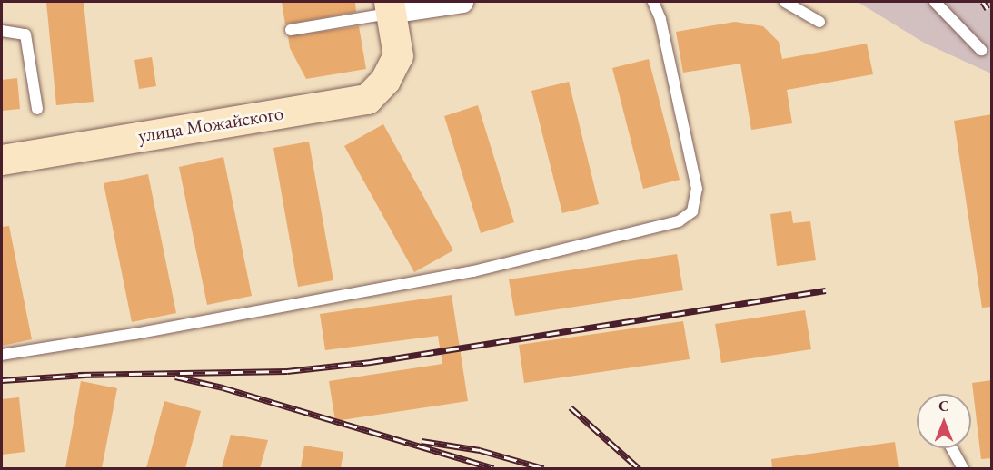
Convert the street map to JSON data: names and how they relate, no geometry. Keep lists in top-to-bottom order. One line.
{"streets":{"main road":["улица Можайского"]},"north":"top"}
